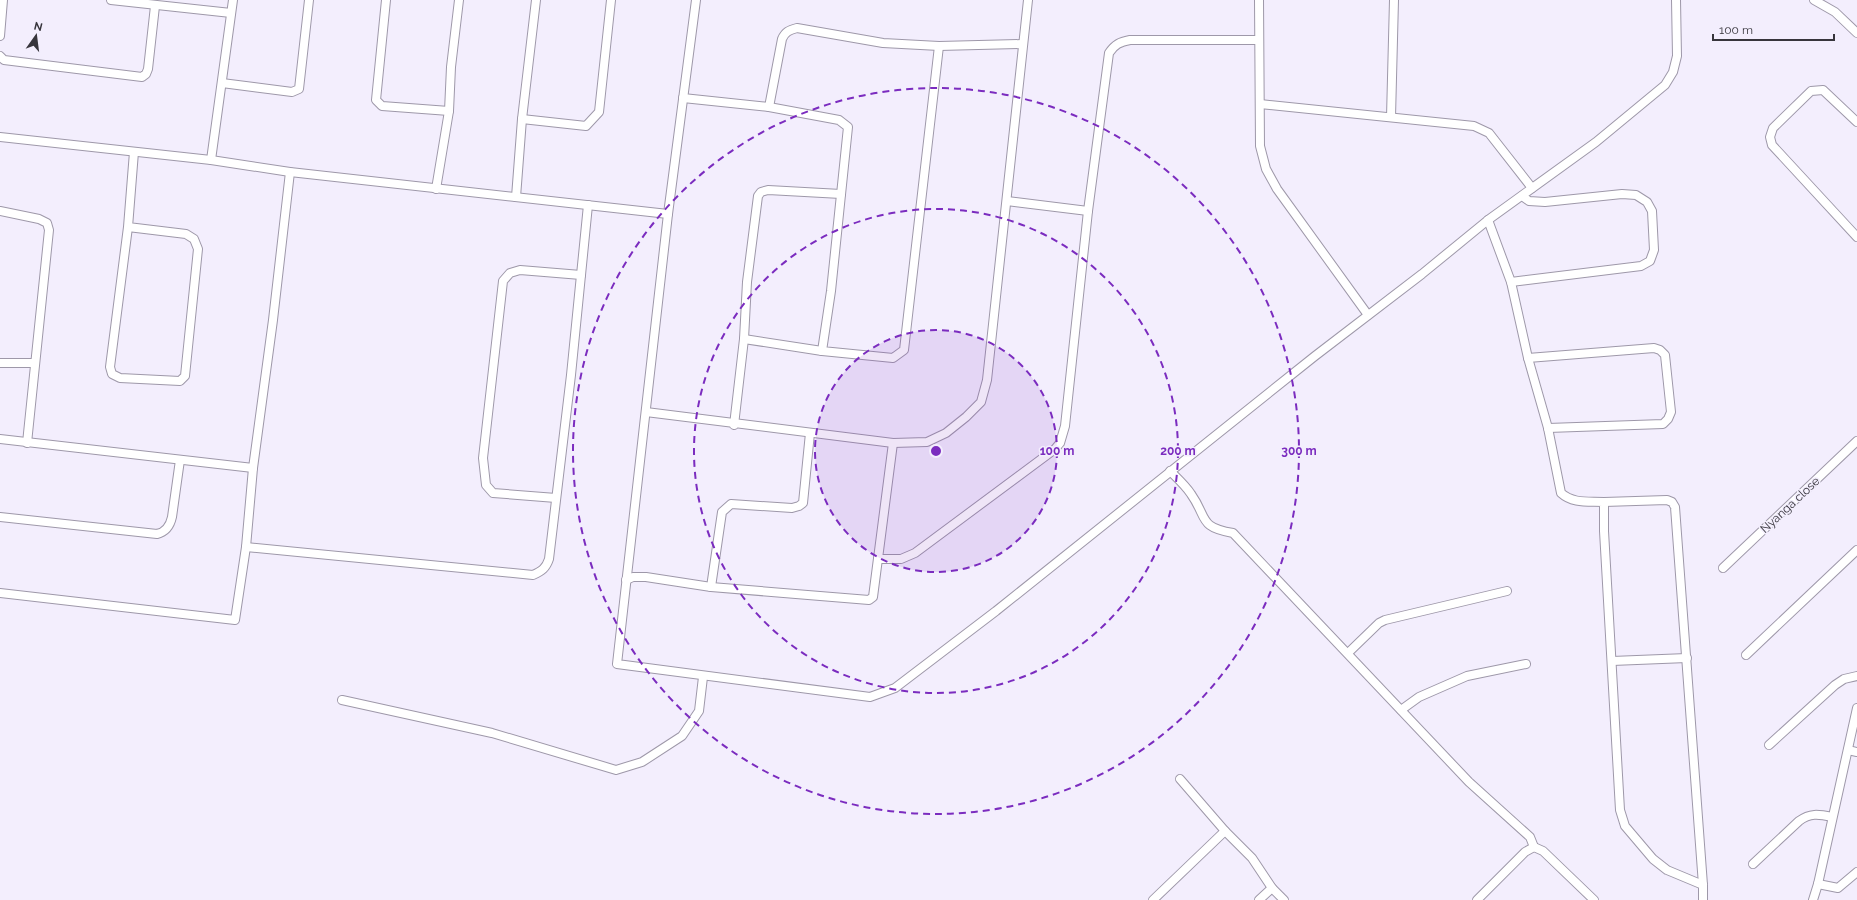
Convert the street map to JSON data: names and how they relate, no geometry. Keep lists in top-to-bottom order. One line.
{"streets":{"street":["Nyanga close"]},"scale_bar":"100 m","north":"top","rings":["100 m","200 m","300 m"]}
